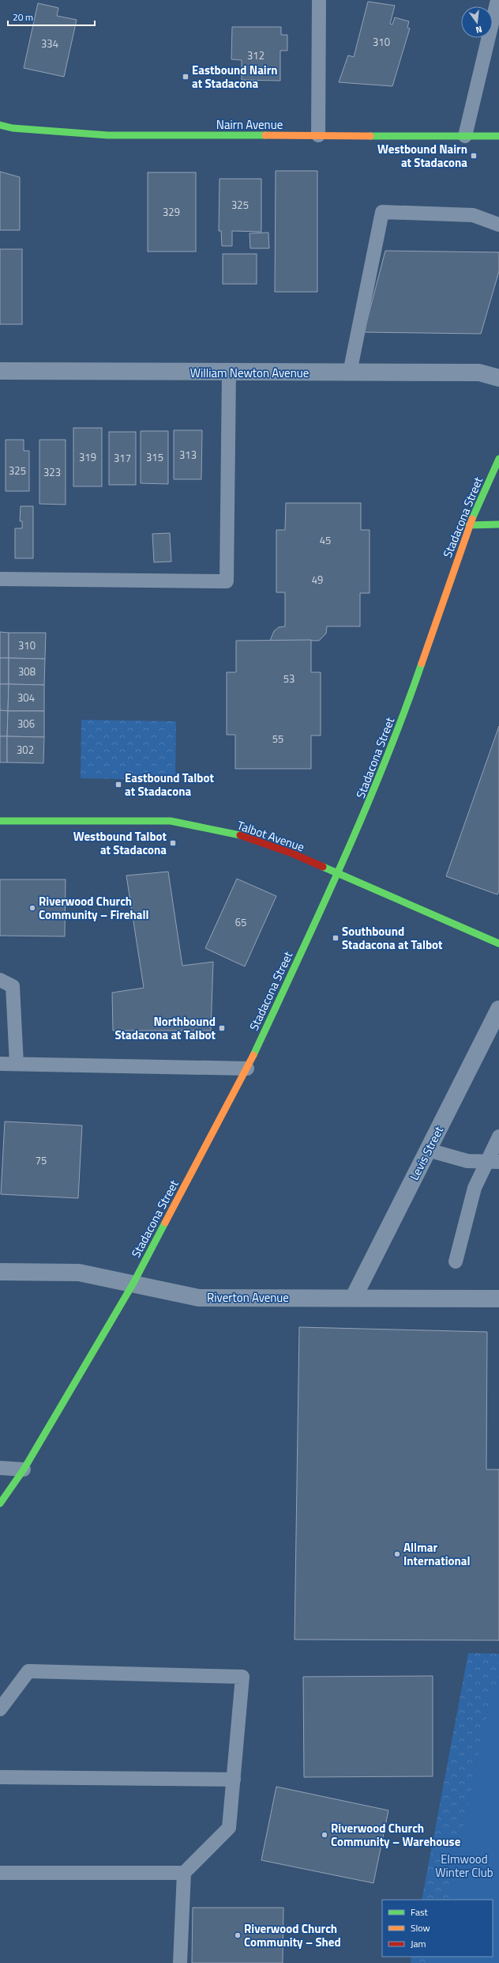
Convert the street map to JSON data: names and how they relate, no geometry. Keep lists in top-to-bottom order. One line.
{"streets":{"main road":["Nairn Avenue","Stadacona Street","Talbot Avenue"],"street":["William Newton Avenue","Levis Street","Riverton Avenue"]},"crossings":[["Stadacona Street","Talbot Avenue"],["Stadacona Street","Riverton Avenue"],["Levis Street","Riverton Avenue"]],"parks":["Elmwood Winter Club"],"places":{"transit":["Eastbound Nairn at Stadacona","Westbound Nairn at Stadacona","Eastbound Talbot at Stadacona","Westbound Talbot at Stadacona","Southbound Stadacona at Talbot","Northbound Stadacona at Talbot"],"other":["Riverwood Church Community – Firehall","Allmar International","Riverwood Church Community – Warehouse","Riverwood Church Community – Shed"]},"house_numbers":["310","334","312","325","329","313","319","315","317","325","323","45","49","310","308","53","304","306","55","302","65","75"],"legend":["Fast","Slow","Jam"],"scale_bar":"20 m","north":"bottom"}
